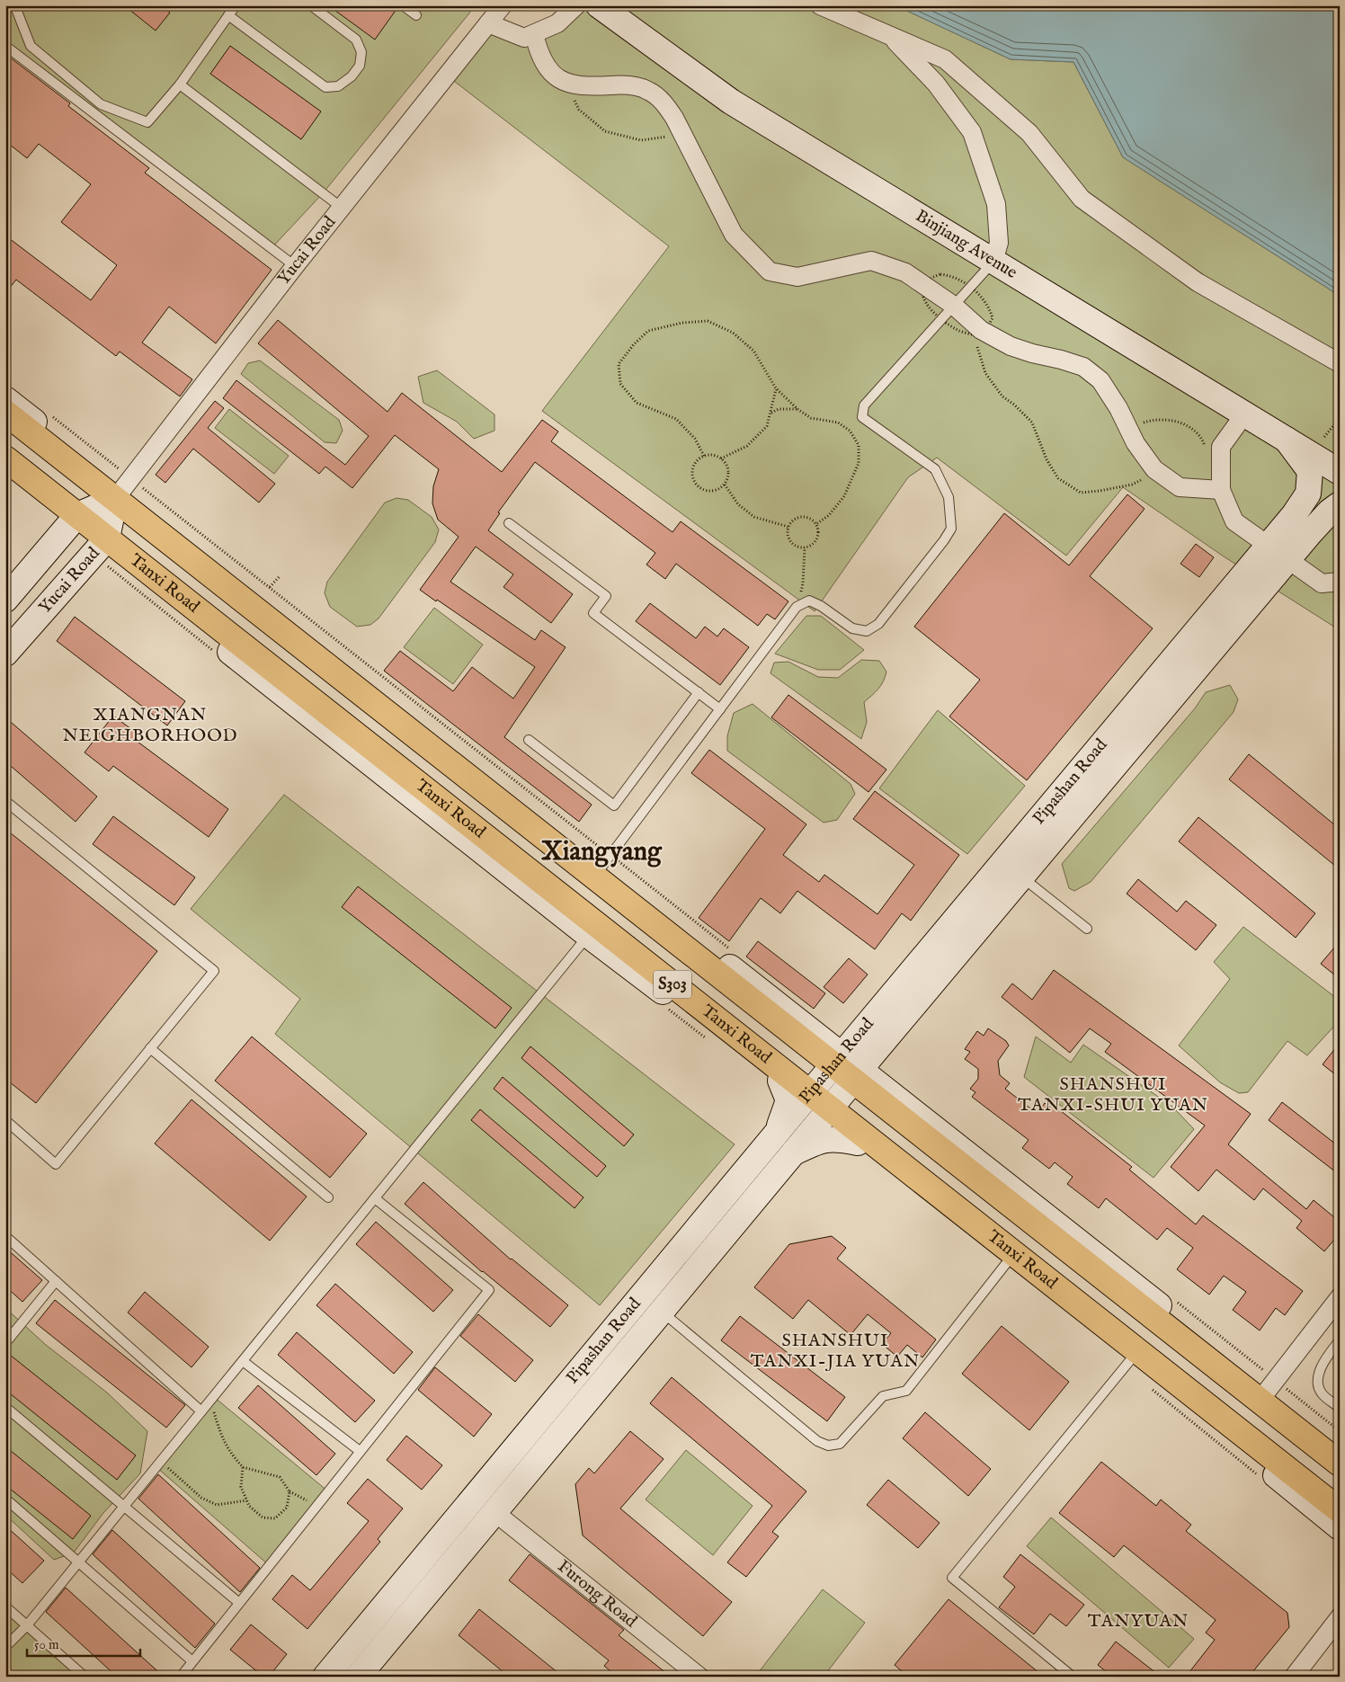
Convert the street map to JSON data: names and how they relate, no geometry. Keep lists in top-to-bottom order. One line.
{"streets":{"main road":["Tanxi Road","S303"],"street":["Binjiang Avenue","Yucai Road","Pipashan Road","Furong Road"]},"crossings":[["Binjiang Avenue","Pipashan Road"],["Yucai Road","Tanxi Road"],["Yucai Road","S303"],["Tanxi Road","Pipashan Road"],["Pipashan Road","S303"],["Pipashan Road","Furong Road"]],"districts":["XIANGNAN NEIGHBORHOOD","Xiangyang","SHANSHUI TANXI-SHUI YUAN","SHANSHUI TANXI-JIA YUAN","TANYUAN"],"scale_bar":"50 m"}
